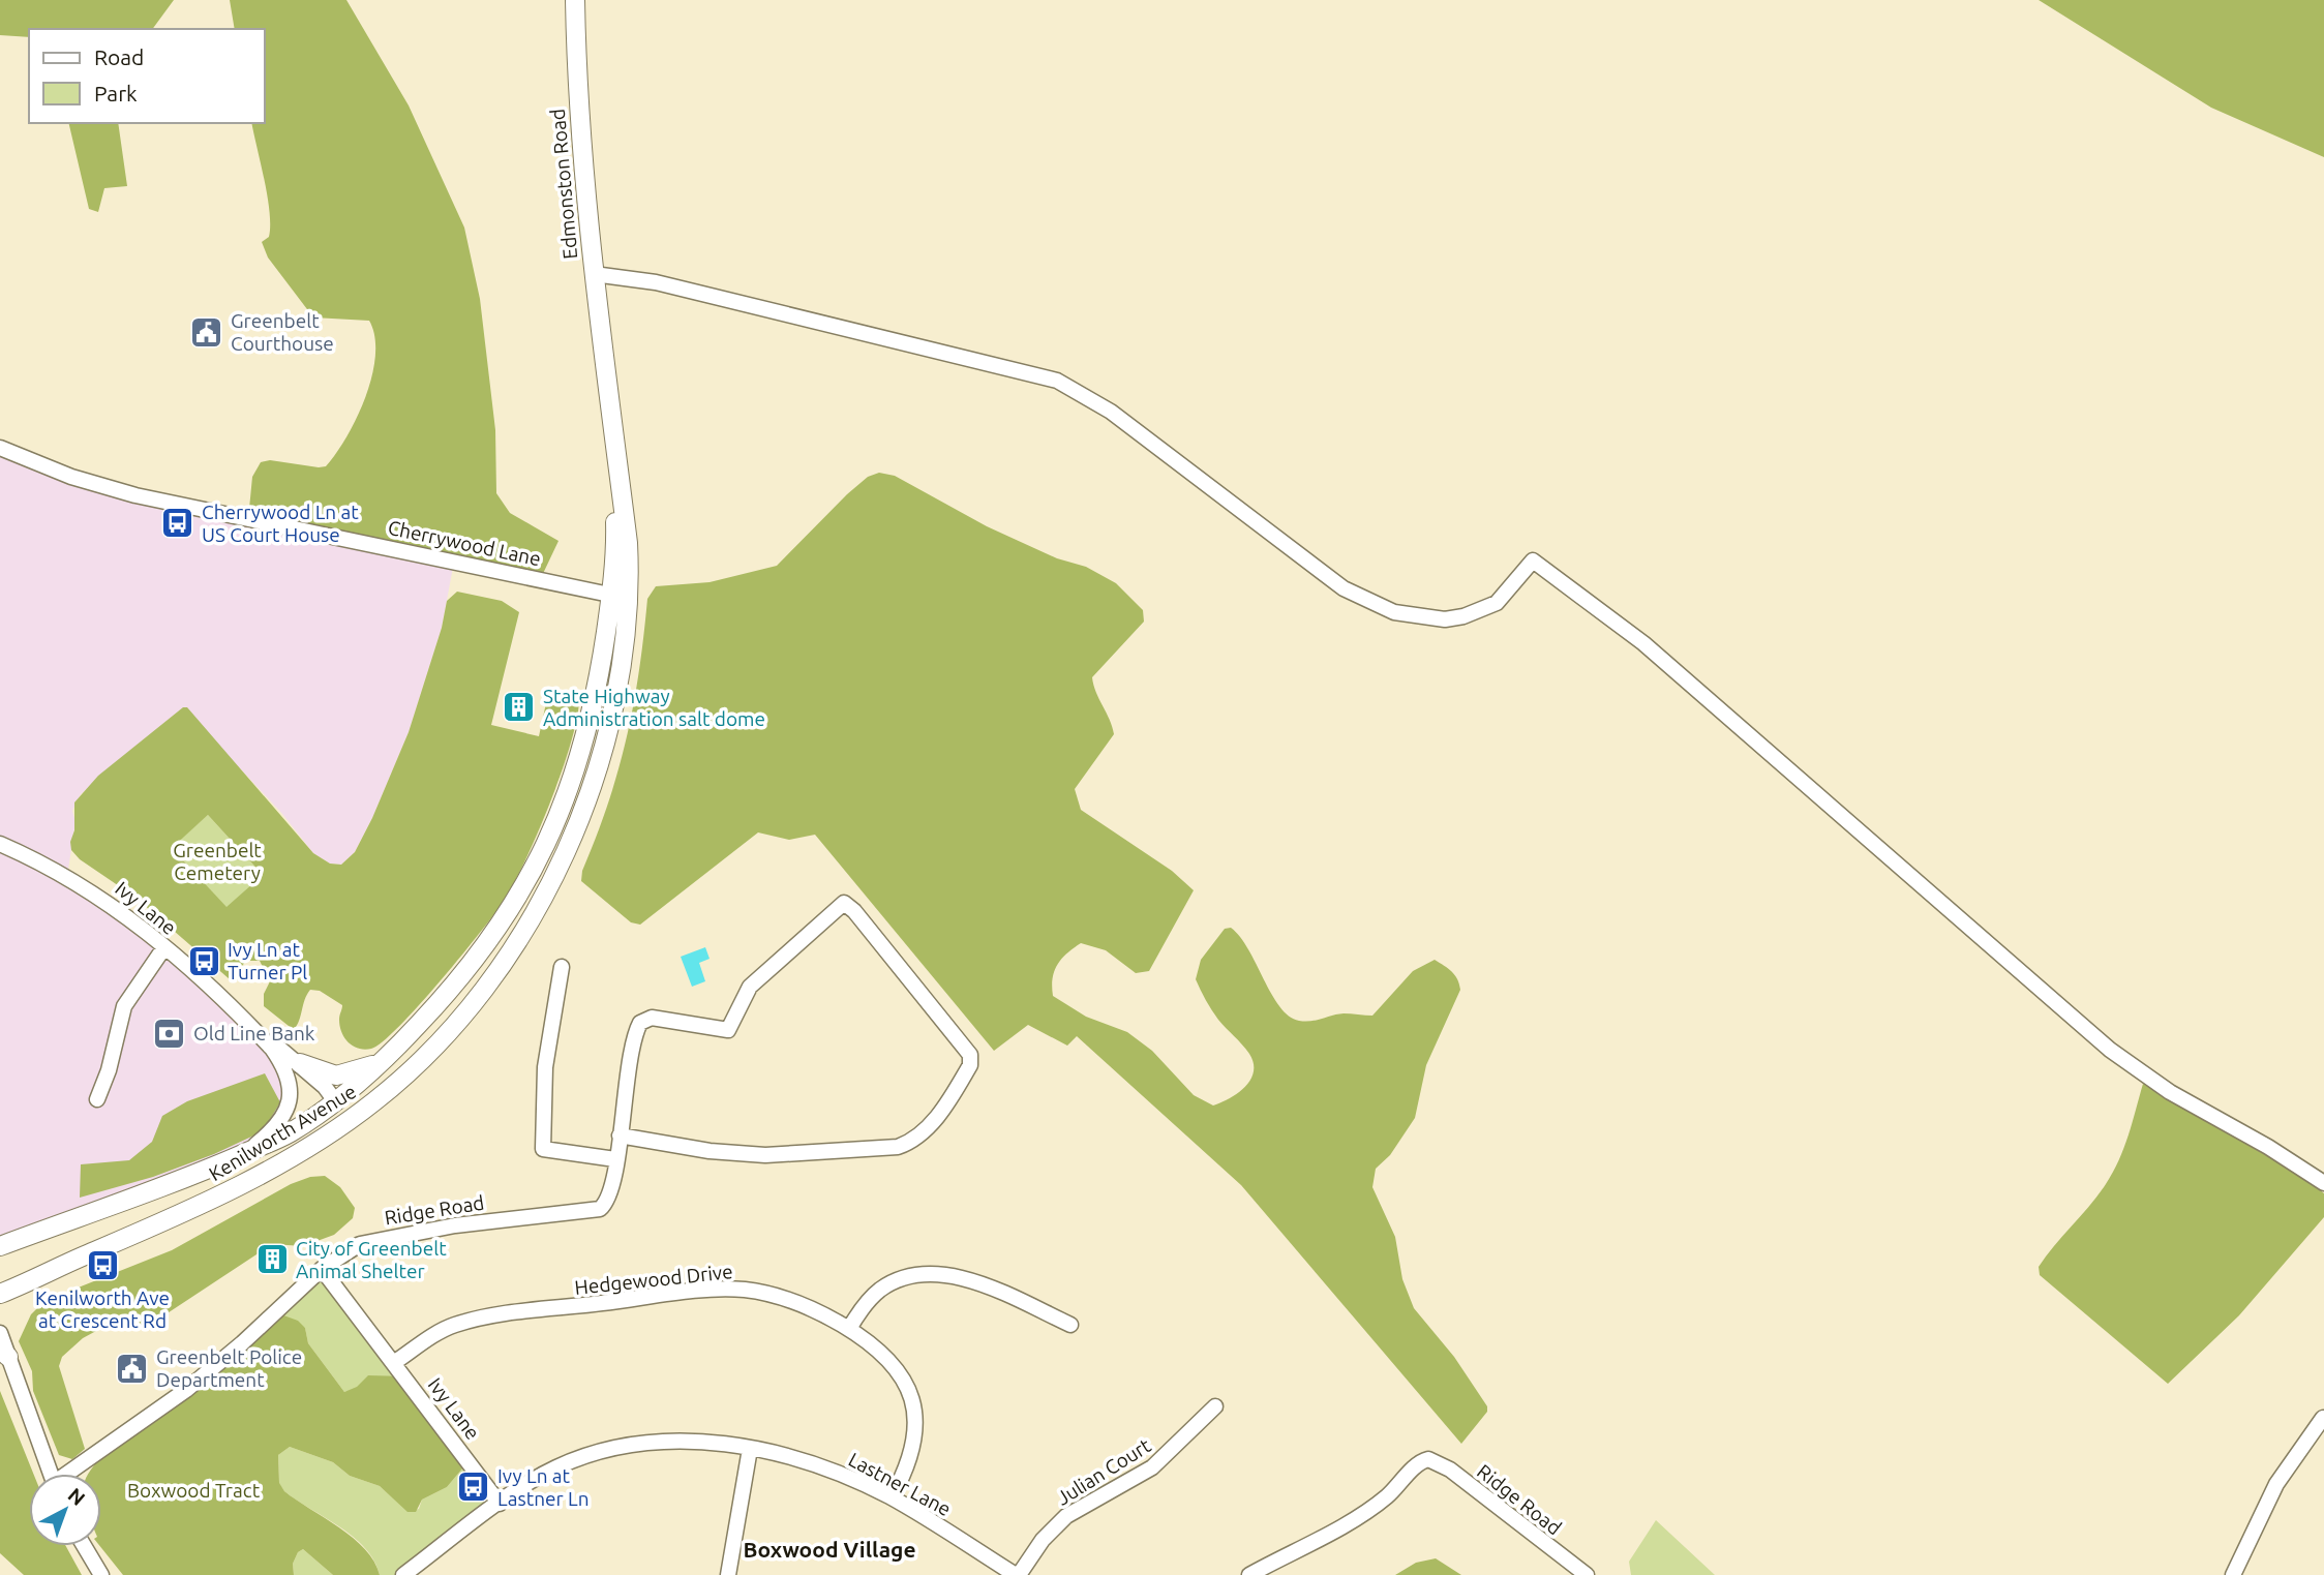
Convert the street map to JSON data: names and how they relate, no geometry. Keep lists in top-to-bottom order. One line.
{"streets":{"main road":["Edmonston Road","Kenilworth Avenue"],"street":["Cherrywood Lane","Ivy Lane","Ridge Road","Hedgewood Drive","Julian Court","Lastner Lane"]},"crossings":[["Edmonston Road","Cherrywood Lane"],["Edmonston Road","Kenilworth Avenue"],["Cherrywood Lane","Kenilworth Avenue"],["Ivy Lane","Kenilworth Avenue"],["Ivy Lane","Ridge Road"],["Ivy Lane","Hedgewood Drive"],["Ivy Lane","Lastner Lane"],["Hedgewood Drive","Lastner Lane"],["Julian Court","Lastner Lane"]],"districts":["Boxwood Village"],"parks":["Greenbelt Cemetery","Boxwood Tract"],"places":{"public building":["Greenbelt Courthouse","Greenbelt Police Department"],"bus stop":["Cherrywood Ln at US Court House","Ivy Ln at Turner Pl","Kenilworth Ave at Crescent Rd","Ivy Ln at Lastner Ln"],"building":["State Highway Administration salt dome","City of Greenbelt Animal Shelter"],"bank":["Old Line Bank"]},"legend":["Road","Park"],"north":"top right"}
